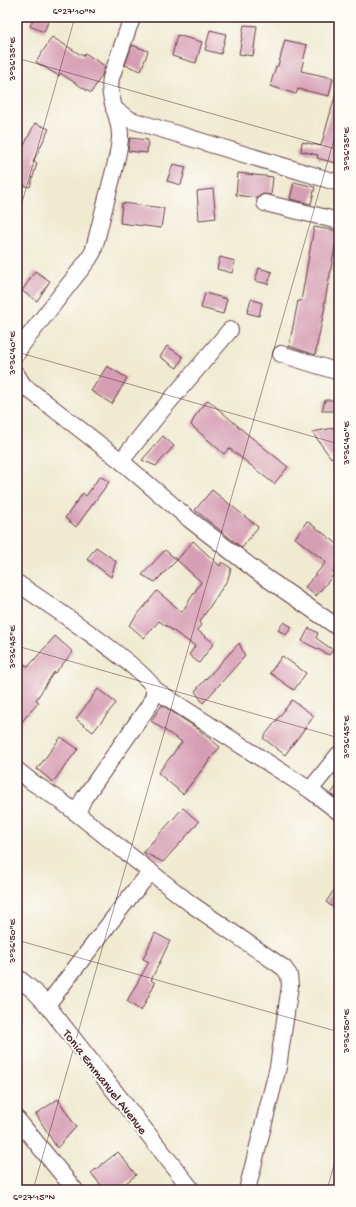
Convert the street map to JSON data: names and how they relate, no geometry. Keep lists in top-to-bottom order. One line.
{"streets":{"street":["Tonia Emmanuel Avenue"]},"coordinates":["6°27'10\"N","3°36'35\"E","3°36'40\"E","3°36'45\"E","3°36'50\"E","6°27'15\"N"]}
